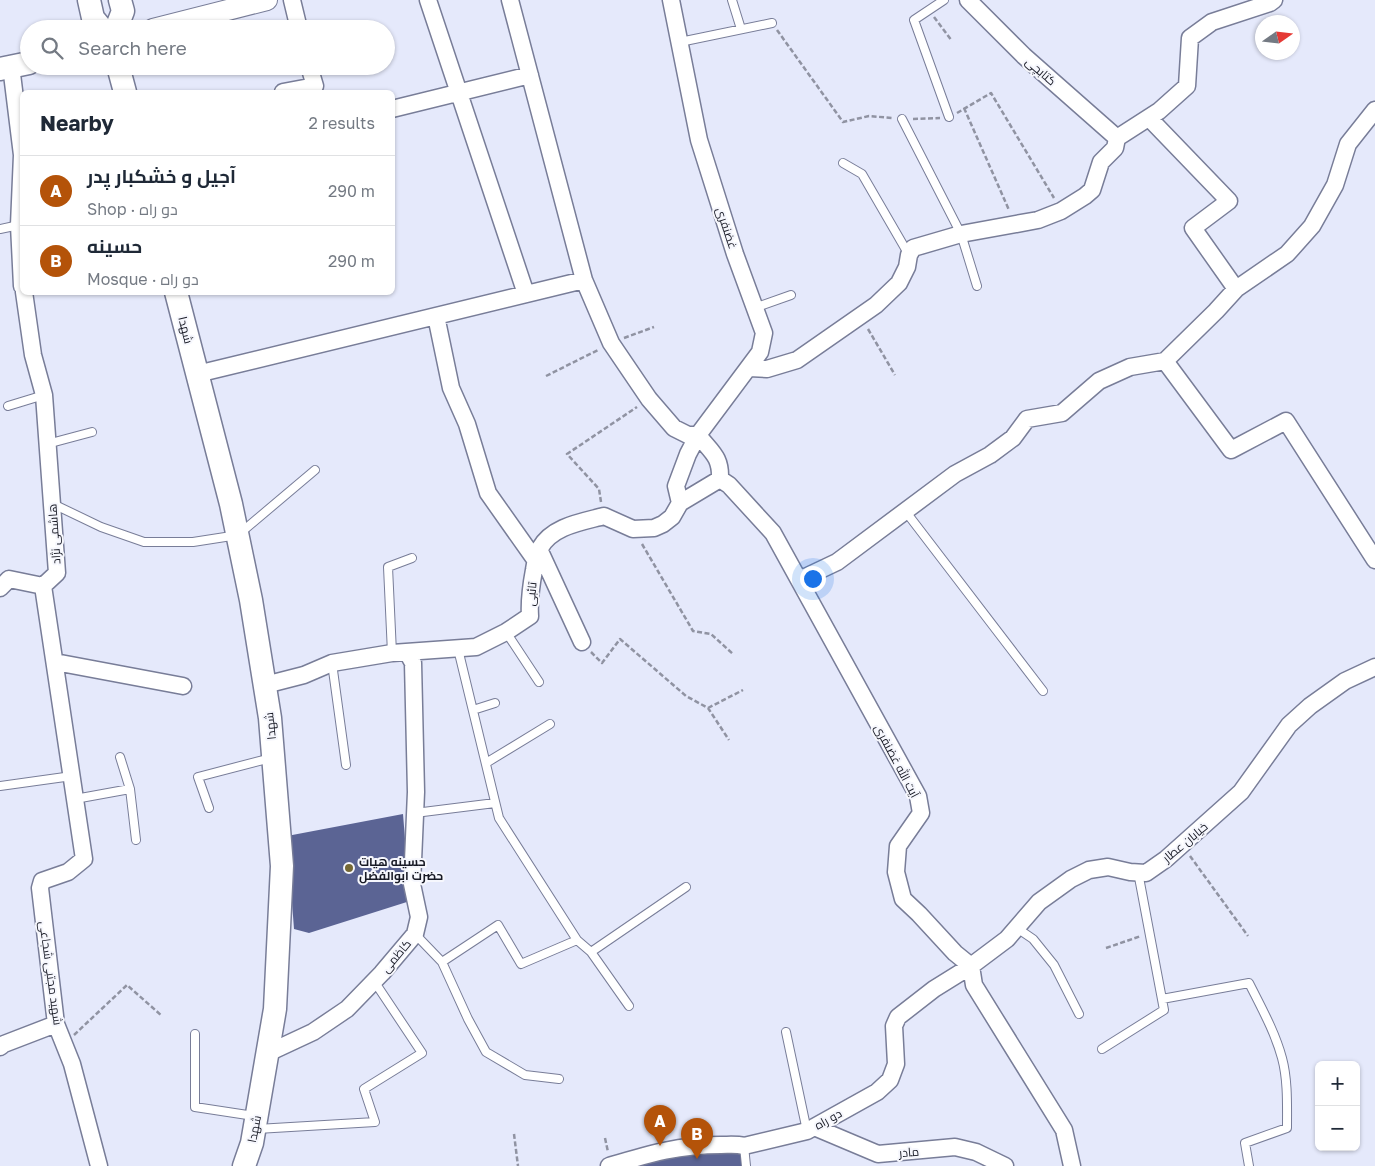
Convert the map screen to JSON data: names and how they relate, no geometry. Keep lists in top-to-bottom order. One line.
{"streets":{"main road":["شهدا"],"street":["کتابچی","غضنفری","هاشمی نژاد","تائبی","آیت الله غضنفری","خیابان عطار","کاظمی","شهید مجتبی شجاعی","دو راه","مادر"]},"crossings":[["شهدا","تائبی"],["شهدا","کاظمی"],["تائبی","کاظمی"],["آیت الله غضنفری","دو راه"],["دو راه","مادر"]],"places":["حسینه هیات حضرت ابوالفضل"],"north":"right","page":{"search":"Search here","heading":["Nearby","2 results"],"list":[{"mark":"A","name":"آجیل و خشکبار پدر","note":"Shop · دو راه","value":"290 m"},{"mark":"B","name":"حسینه","note":"Mosque · دو راه","value":"290 m"}],"map_buttons":["+","−"],"pins":["A","B"]}}
